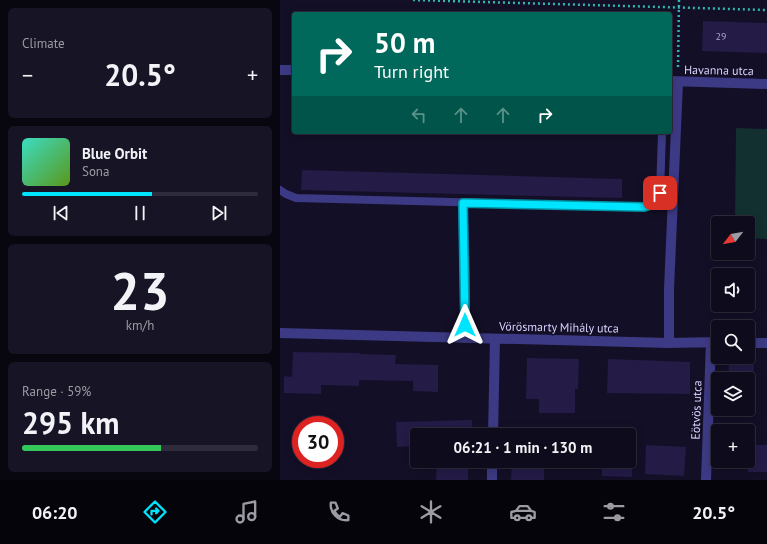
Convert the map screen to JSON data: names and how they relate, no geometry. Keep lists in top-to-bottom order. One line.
{"streets":{"street":["Havanna utca","Vörösmarty Mihály utca","Eötvös utca"]},"house_numbers":["29"],"north":"bottom left","page":{"tile":["Climate",["23","km/h"],["Range · 59%","295 km"]],"turn":["50 m","Turn right"],"heat":["−","20.5°","+"],"song":["Blue Orbit","Sona"],"map_buttons":"+","limit":"30","trip":"06:21 · 1 min · 130 m","tabs":["06:20","20.5°"]}}
